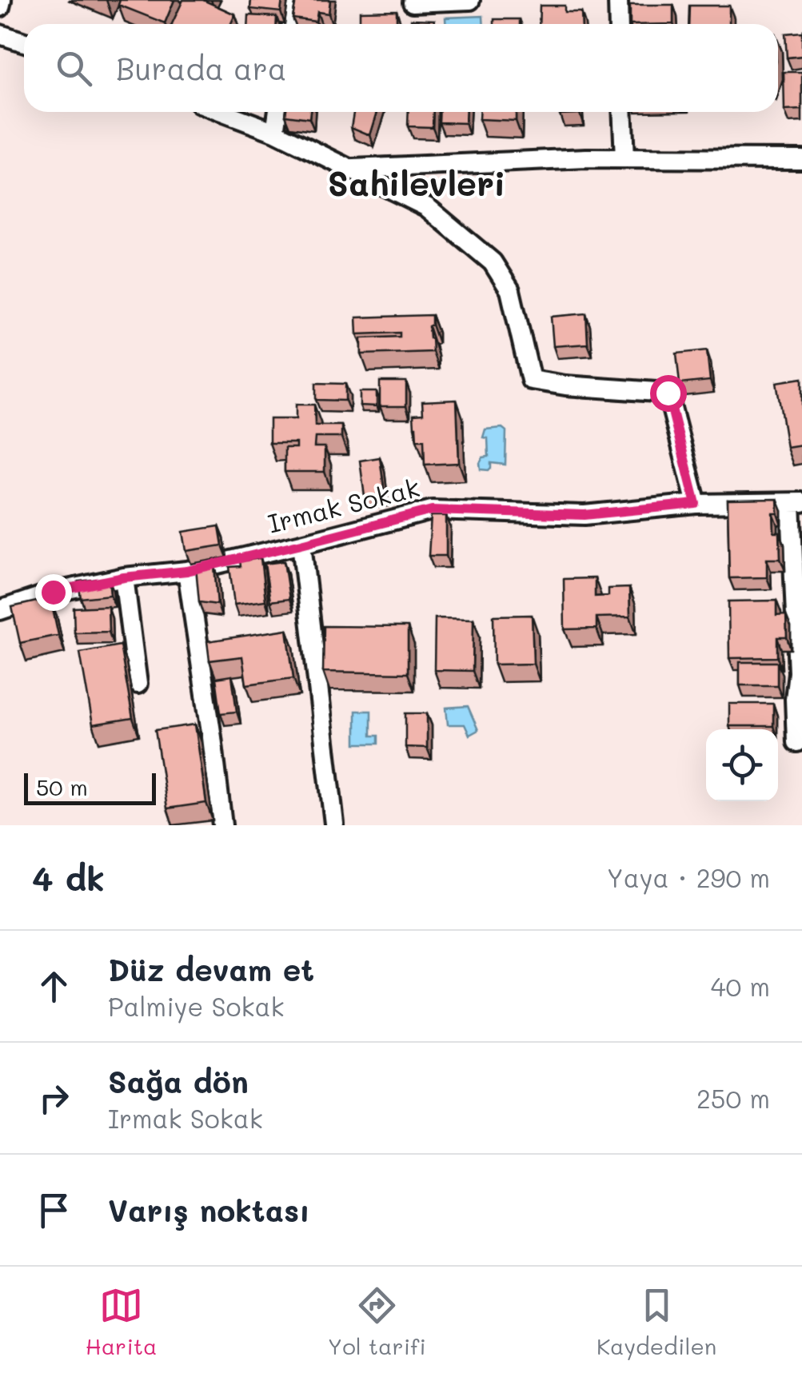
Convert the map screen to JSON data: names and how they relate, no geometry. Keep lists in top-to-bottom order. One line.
{"streets":{"street":["Irmak Sokak"]},"districts":["Sahilevleri"],"scale_bar":"50 m","page":{"search":"Burada ara","scale":"50 m","heading":["4 dk","Yaya · 290 m"],"list":[["Düz devam et","Palmiye Sokak","40 m"],["Sağa dön","Irmak Sokak","250 m"],"Varış noktası"],"nav":["Harita","Yol tarifi","Kaydedilen"]}}
